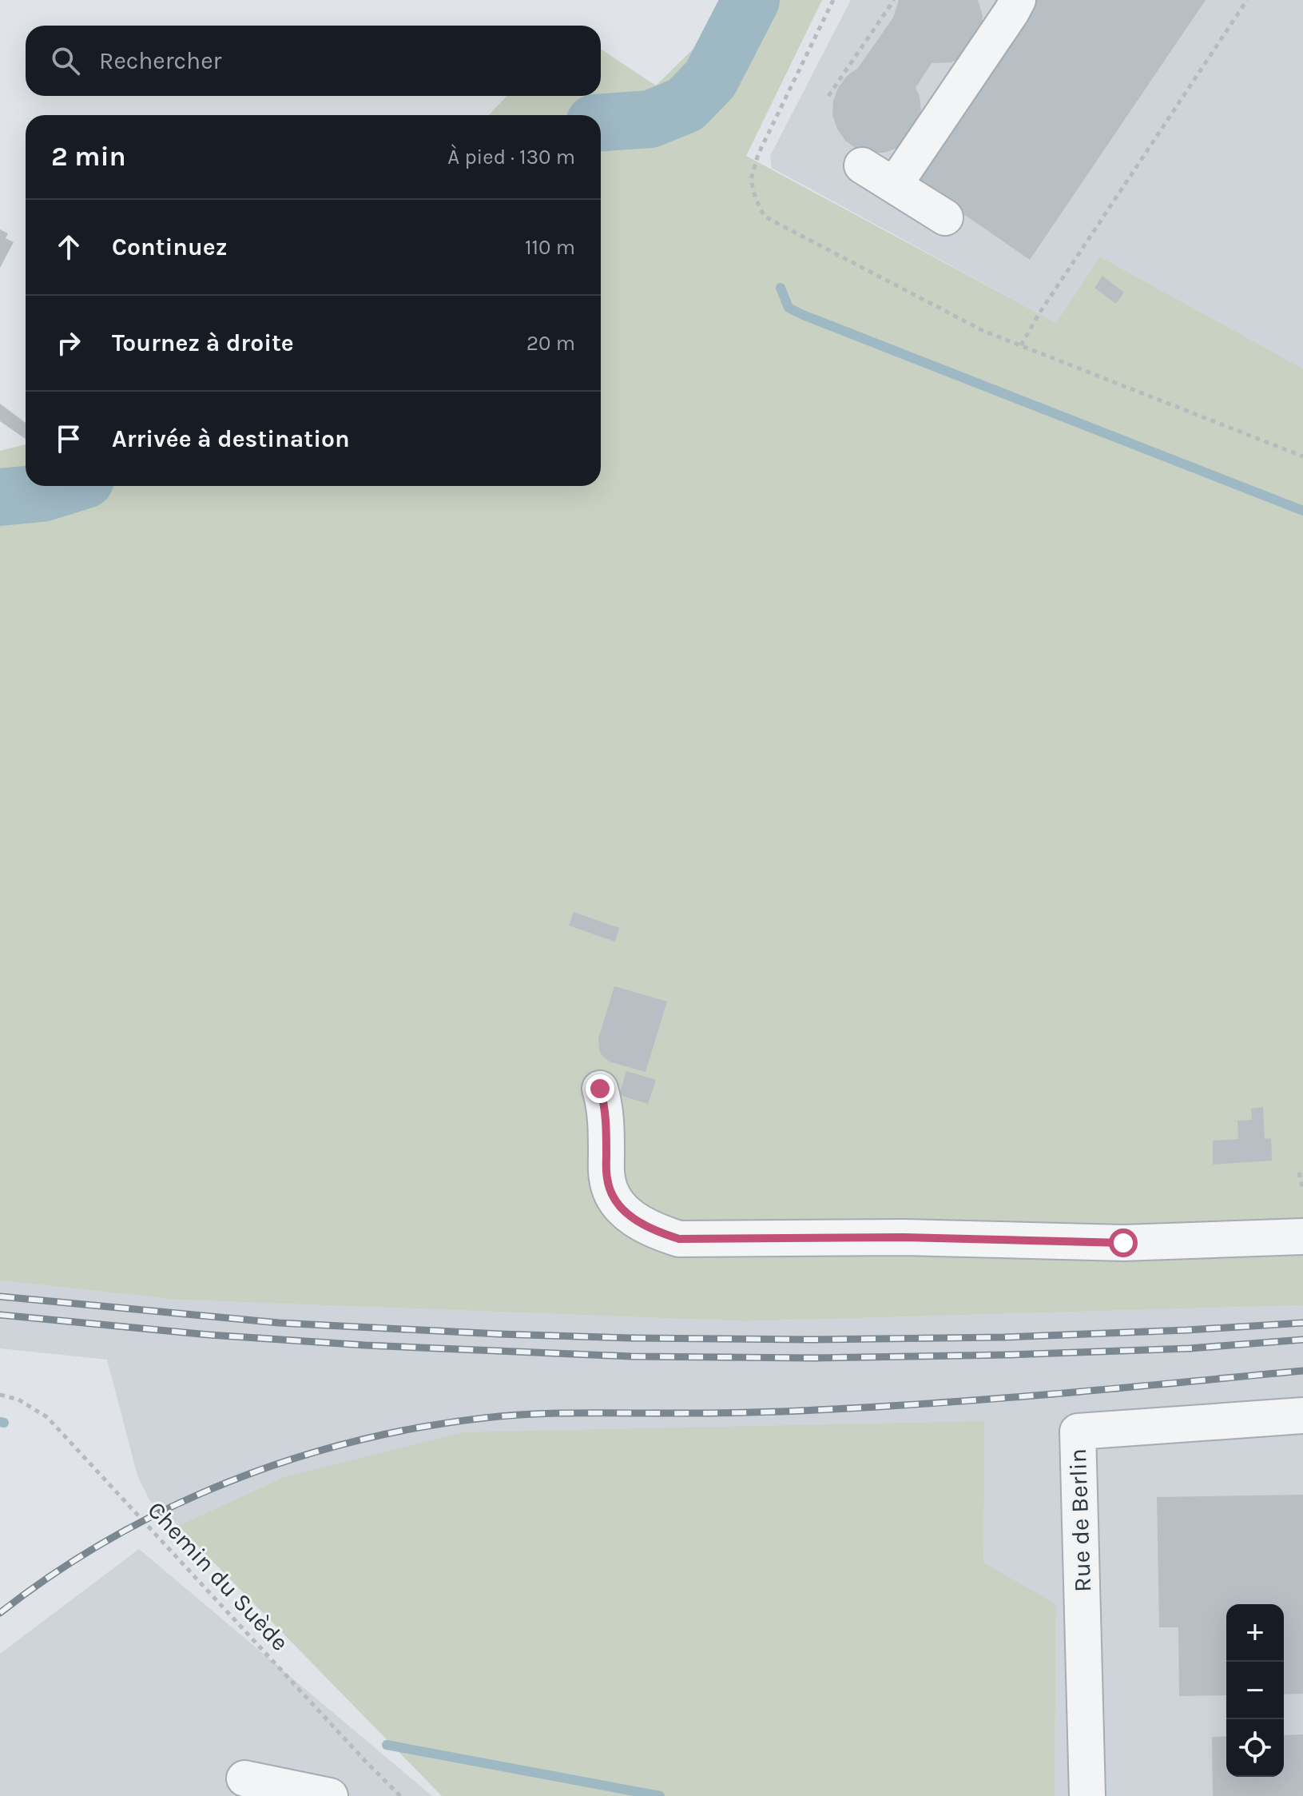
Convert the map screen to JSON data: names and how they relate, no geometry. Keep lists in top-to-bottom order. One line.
{"streets":{"street":["Rue de Berlin"],"path":["Chemin du Suède"]},"page":{"search":"Rechercher","heading":["2 min","À pied · 130 m"],"list":[["Continuez","110 m"],["Tournez à droite","20 m"],"Arrivée à destination"],"map_buttons":["+","−"]}}
